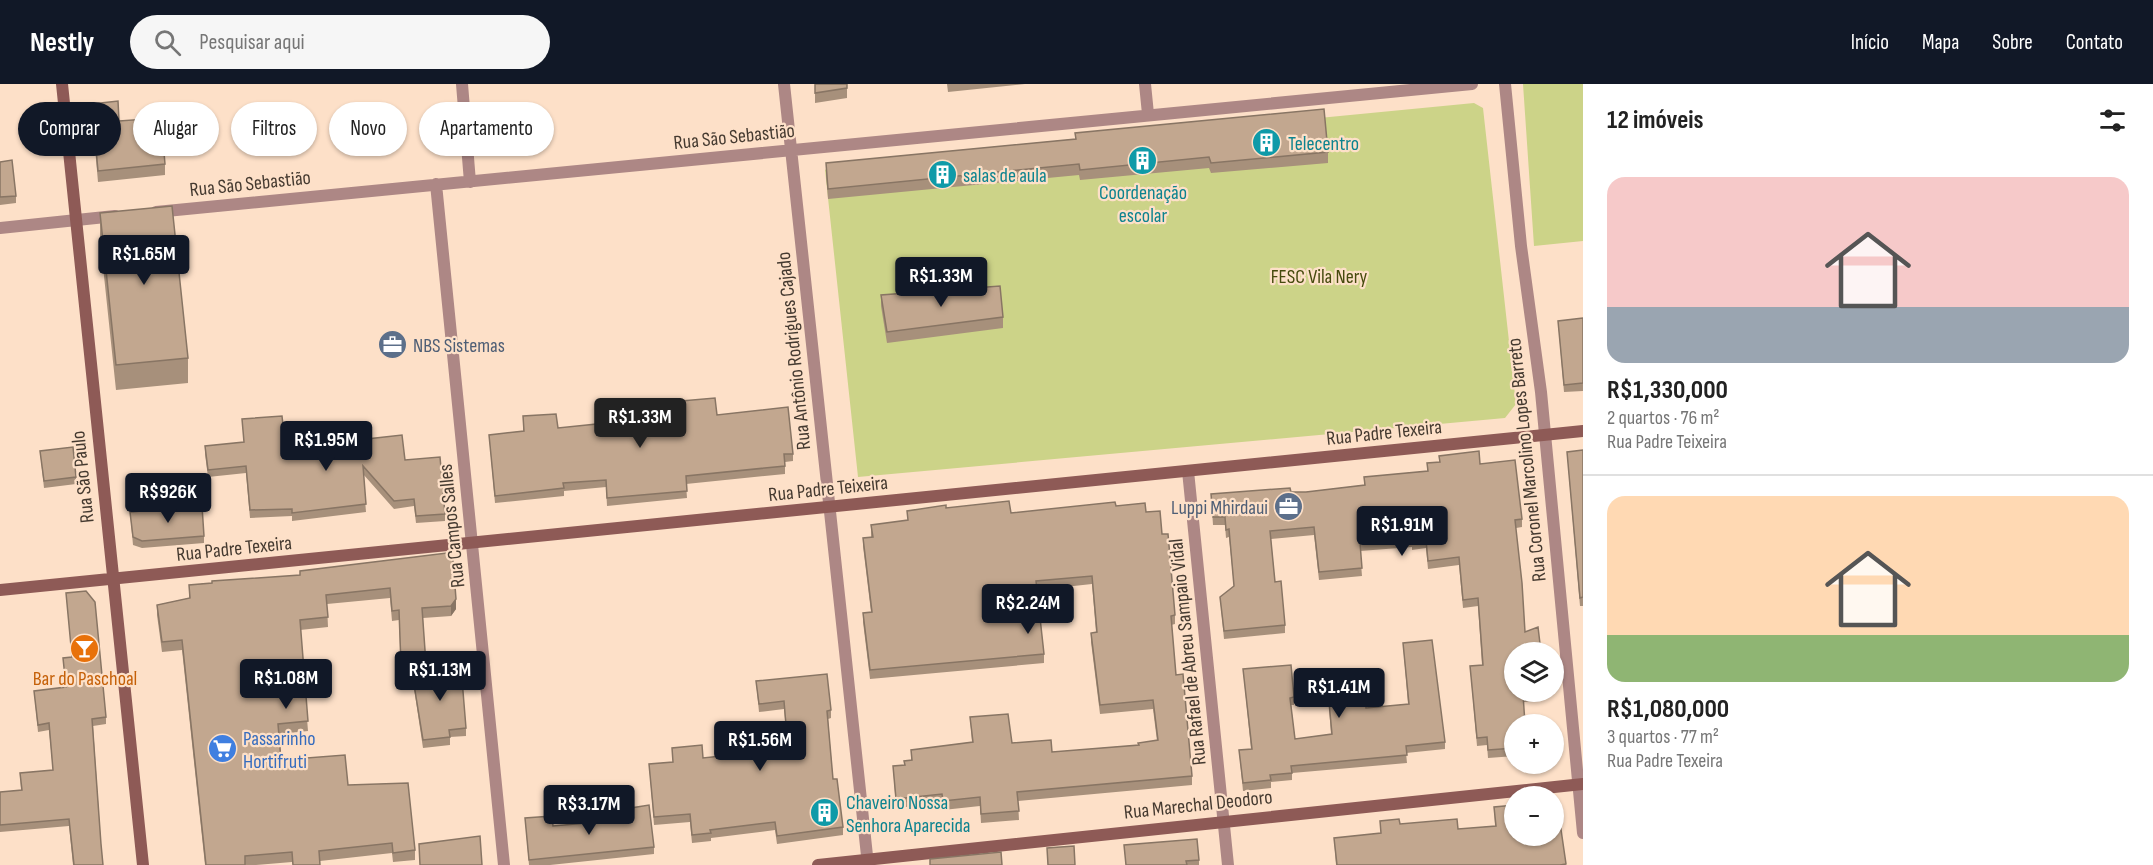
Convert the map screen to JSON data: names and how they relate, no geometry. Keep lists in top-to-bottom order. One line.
{"streets":{"main road":["Rua Padre Texeira","Rua São Paulo","Rua Padre Teixeira","Rua Marechal Deodoro"],"street":["Rua São Sebastião","Rua Antônio Rodrigues Cajado","Rua Coronel Marcolino Lopes Barreto","Rua Campos Salles","Rua Rafael de Abreu Sampaio Vidal"]},"crossings":[["Rua São Sebastião","Rua Antônio Rodrigues Cajado"],["Rua São Sebastião","Rua São Paulo"],["Rua São Sebastião","Rua Campos Salles"],["Rua Antônio Rodrigues Cajado","Rua Padre Teixeira"],["Rua Antônio Rodrigues Cajado","Rua Marechal Deodoro"],["Rua Padre Texeira","Rua Coronel Marcolino Lopes Barreto"],["Rua Padre Texeira","Rua São Paulo"],["Rua Padre Texeira","Rua Padre Teixeira"],["Rua Padre Texeira","Rua Campos Salles"],["Rua Padre Texeira","Rua Rafael de Abreu Sampaio Vidal"],["Rua Coronel Marcolino Lopes Barreto","Rua Marechal Deodoro"],["Rua Padre Teixeira","Rua Campos Salles"],["Rua Padre Teixeira","Rua Rafael de Abreu Sampaio Vidal"],["Rua Rafael de Abreu Sampaio Vidal","Rua Marechal Deodoro"]],"parks":["FESC Vila Nery"],"places":{"building":["Telecentro","Coordenação escolar","salas de aula","Chaveiro Nossa Senhora Aparecida"],"office":["NBS Sistemas","Luppi Mhirdaui"],"bar":["Bar do Paschoal"],"supermarket":["Passarinho Hortifruti"]},"page":{"header":"Nestly","search":"Pesquisar aqui","nav":["Início","Mapa","Sobre","Contato"],"heading":"12 imóveis","chip":["Comprar","Alugar","Filtros","Novo","Apartamento"],"list":[{"name":"R$1,330,000","note":"2 quartos · 76 m² · Rua Padre Teixeira"},{"name":"R$1,080,000","note":"3 quartos · 77 m² · Rua Padre Texeira"}],"price":["R$1.65M","R$1.33M","R$1.33M","R$1.95M","R$926K","R$1.91M","R$2.24M","R$1.13M","R$1.08M","R$1.41M","R$1.56M","R$3.17M"],"map_buttons":["+","−"]}}
